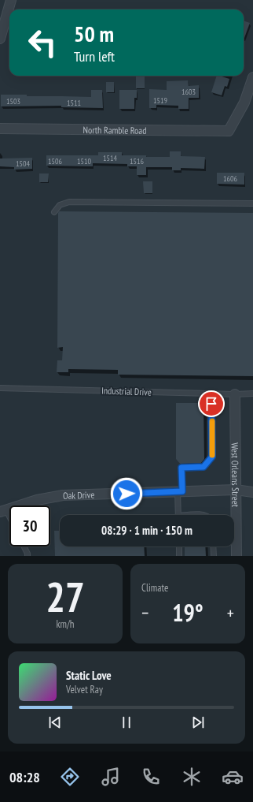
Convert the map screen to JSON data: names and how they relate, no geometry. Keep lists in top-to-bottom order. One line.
{"streets":{"street":["North Ramble Road","West Orleans Street","Oak Drive"],"lane":["Industrial Drive"]},"crossings":[["Industrial Drive","West Orleans Street"],["West Orleans Street","Oak Drive"]],"house_numbers":["1603","1519","1503","1511","1514","1506","1510","1516","1504","1606"],"page":{"turn":["50 m","Turn left"],"limit":"30","trip":"08:29 · 1 min · 150 m","tile":[["27","km/h"],"Climate"],"heat":["−","19°","+"],"song":["Static Love","Velvet Ray"],"tabs":"08:28"}}
